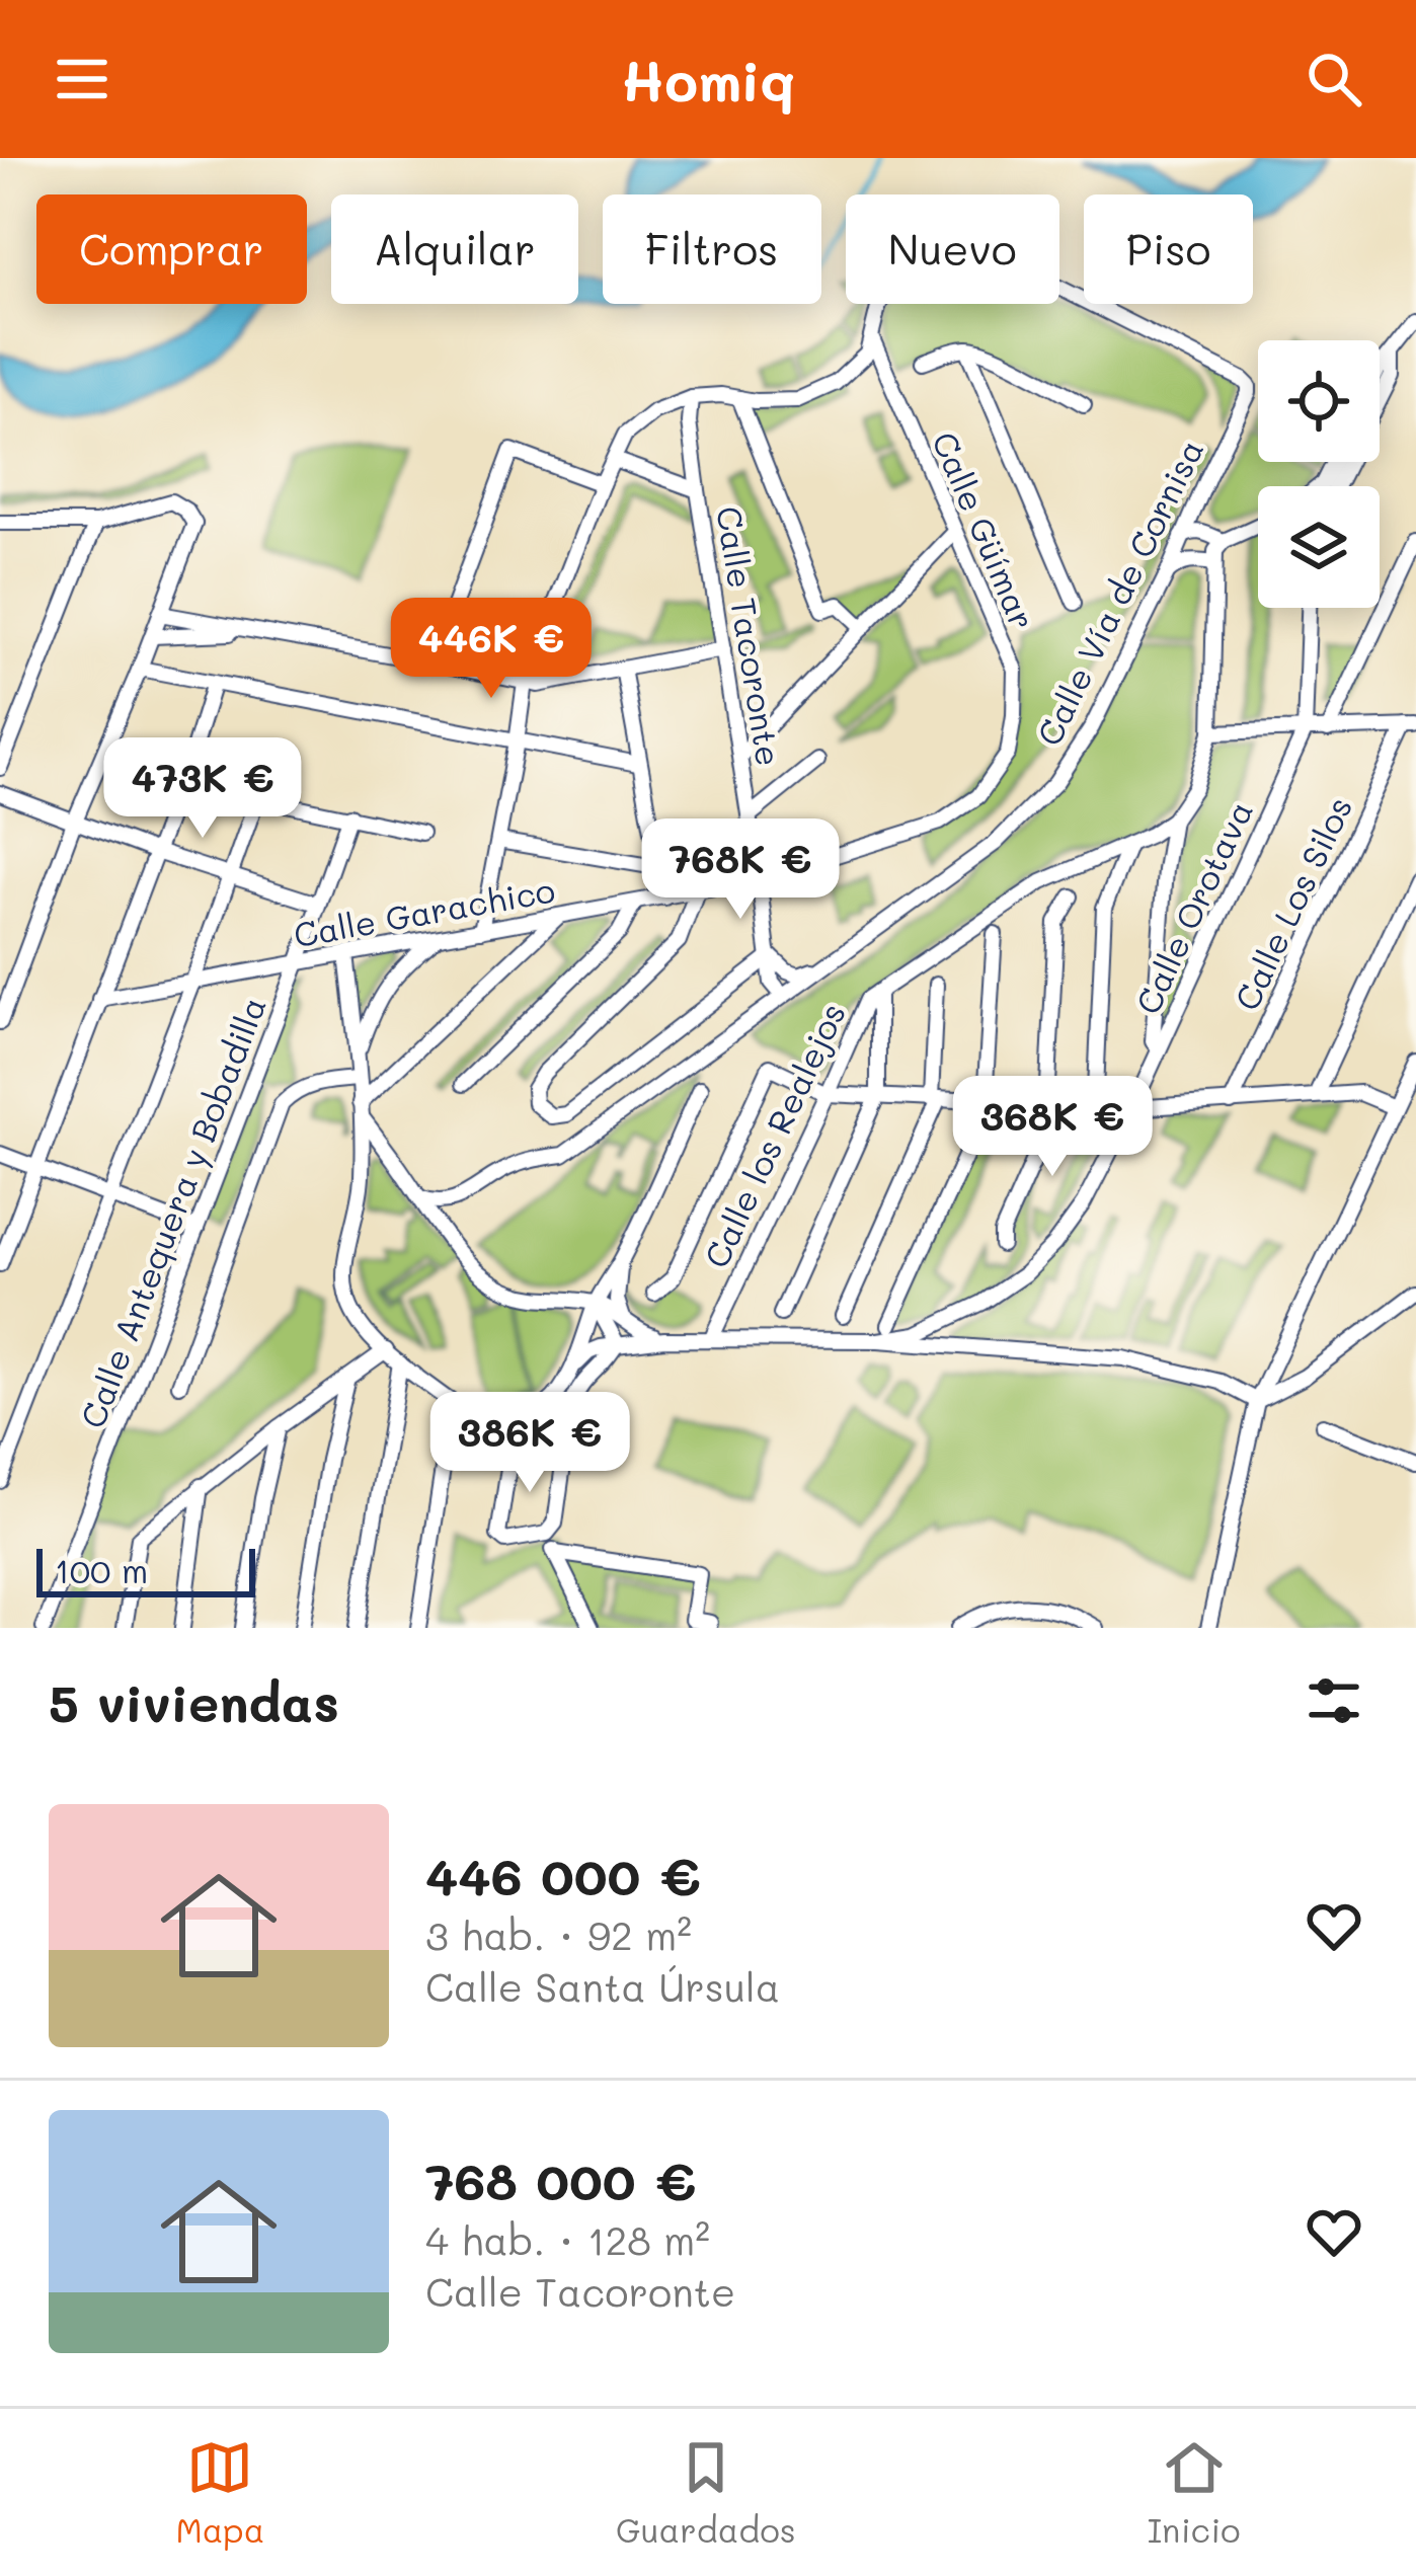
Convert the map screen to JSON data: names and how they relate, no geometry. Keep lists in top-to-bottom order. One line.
{"streets":{"street":["Calle Güímar","Calle Vía de Cornisa","Calle Tacoronte","Calle Los Silos","Calle Orotava","Calle Garachico","Calle los Realejos","Calle Antequera y Bobadilla"]},"crossings":[["Calle Güímar","Calle Vía de Cornisa"],["Calle Güímar","Calle Tacoronte"],["Calle Güímar","Calle Garachico"],["Calle Vía de Cornisa","Calle Tacoronte"],["Calle Tacoronte","Calle Garachico"],["Calle Garachico","Calle Antequera y Bobadilla"]],"scale_bar":"100 m","page":{"header":"Homiq","chip":["Comprar","Alquilar","Filtros","Nuevo","Piso"],"price":["446K €","473K €","768K €","368K €","386K €"],"scale":"100 m","heading":"5 viviendas","list":[{"name":"446 000 €","note":"3 hab. · 92 m² · Calle Santa Úrsula"},{"name":"768 000 €","note":"4 hab. · 128 m² · Calle Tacoronte"}],"tabs":["Mapa","Guardados","Inicio"]}}
